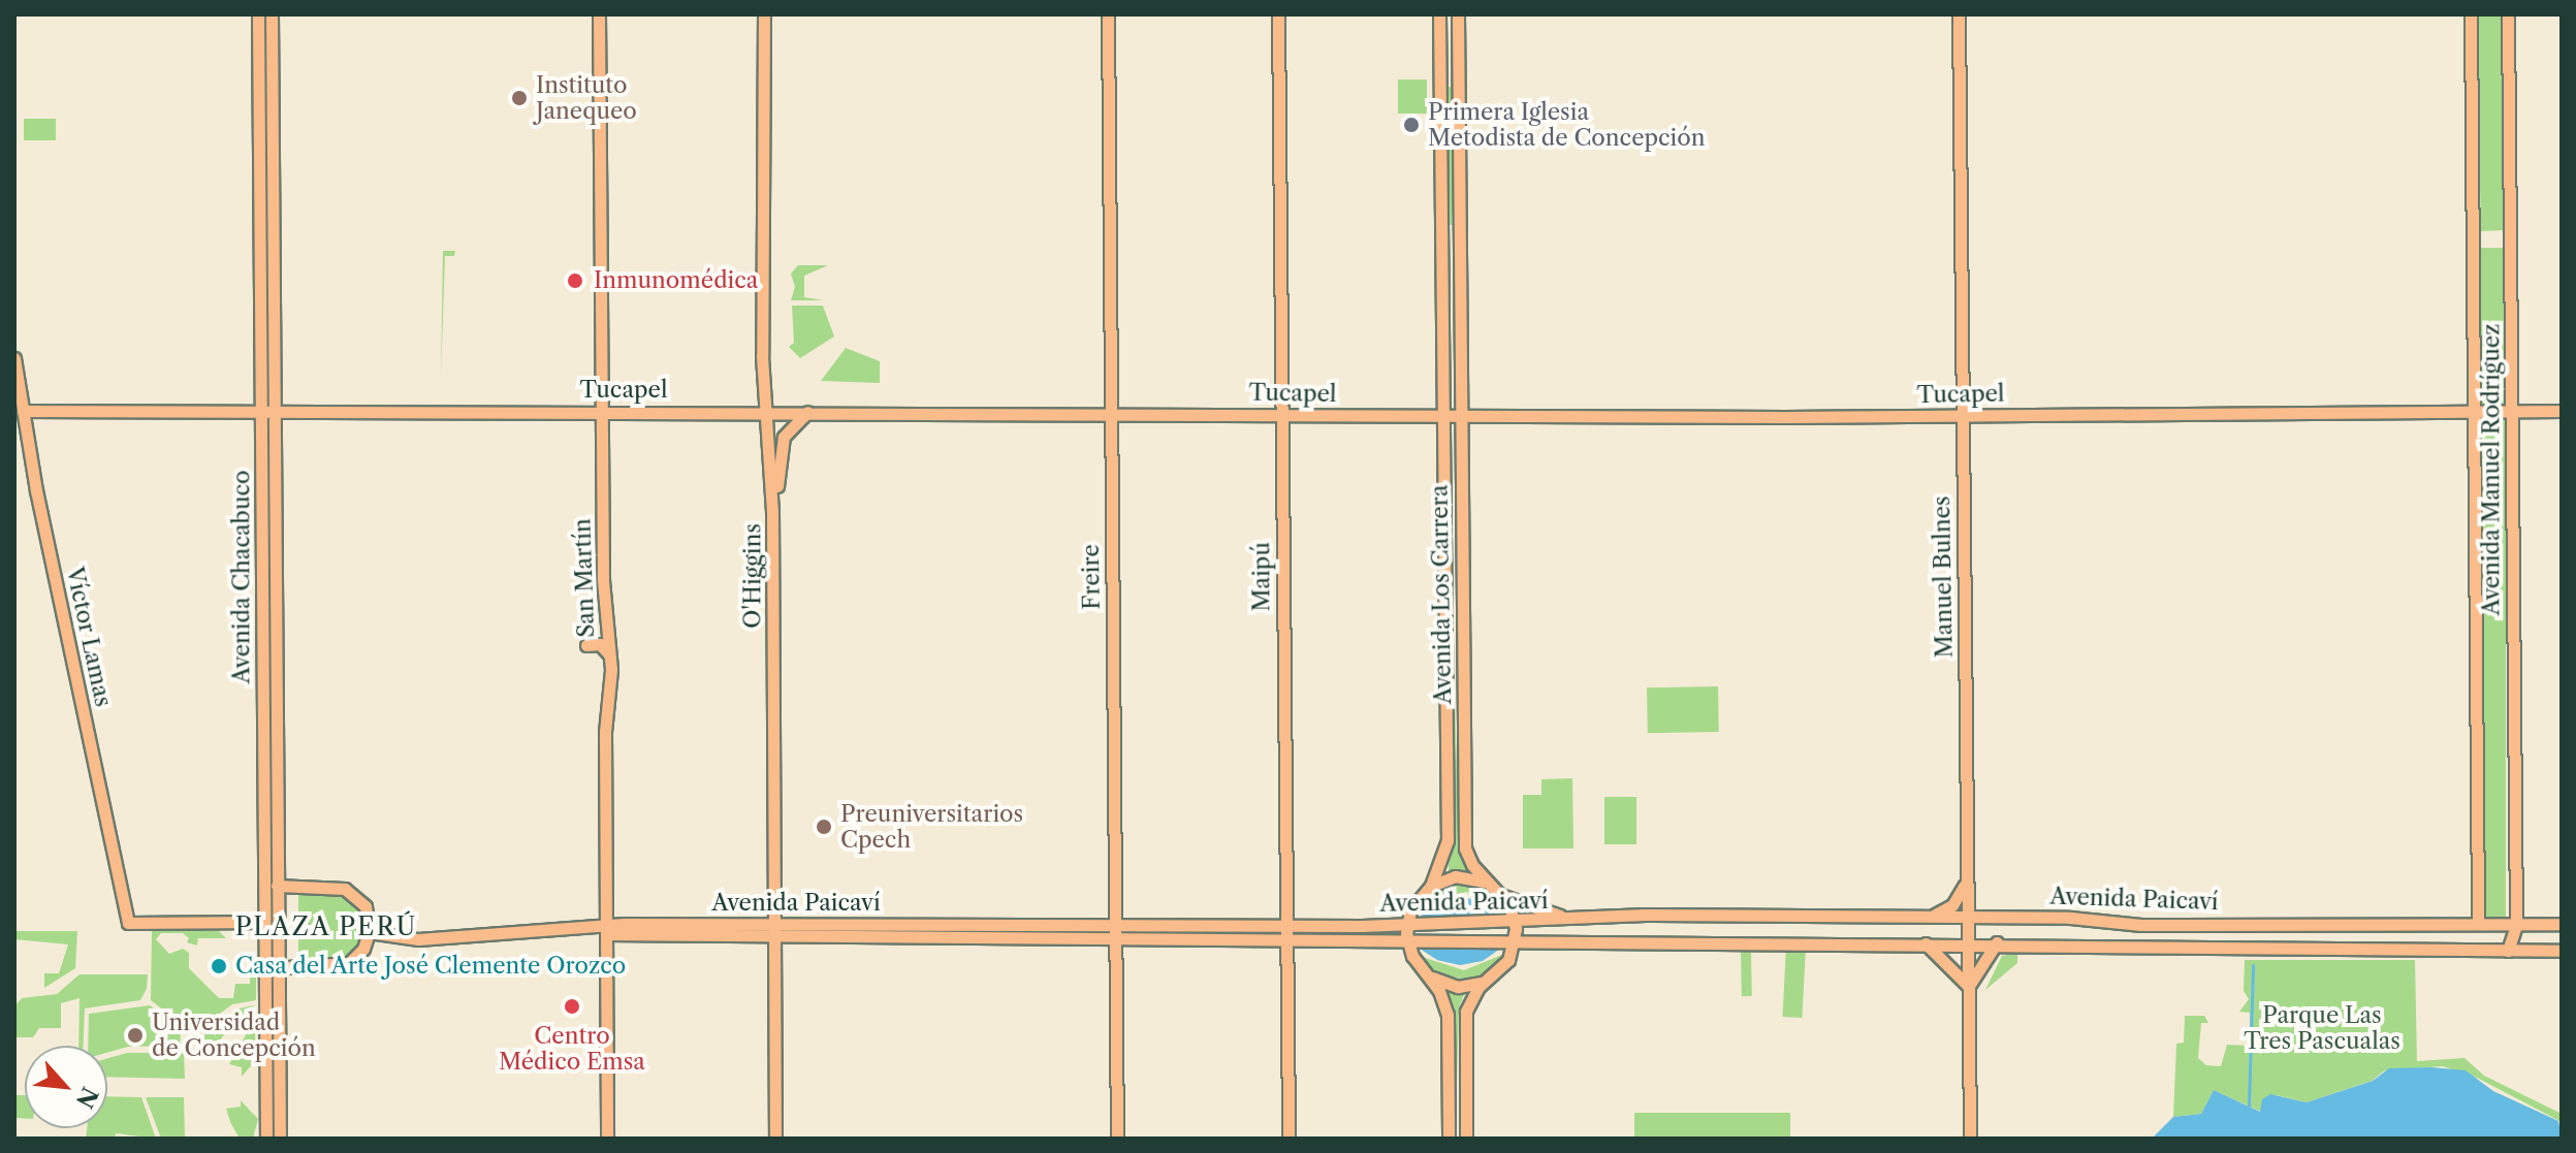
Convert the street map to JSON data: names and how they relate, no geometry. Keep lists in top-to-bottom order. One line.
{"streets":{"main road":["Tucapel","Avenida Manuel Rodríguez","O'Higgins","Avenida Chacabuco","Freire","Maipú","Manuel Bulnes","San Martín","Avenida Los Carrera","Víctor Lamas","Avenida Paicaví"]},"crossings":[["Tucapel","Avenida Manuel Rodríguez"],["Tucapel","O'Higgins"],["Tucapel","Avenida Chacabuco"],["Tucapel","Freire"],["Tucapel","Maipú"],["Tucapel","Manuel Bulnes"],["Tucapel","San Martín"],["Tucapel","Avenida Los Carrera"],["Tucapel","Víctor Lamas"],["Avenida Manuel Rodríguez","Avenida Paicaví"],["O'Higgins","Avenida Paicaví"],["Avenida Chacabuco","Víctor Lamas"],["Freire","Avenida Paicaví"],["Maipú","Avenida Paicaví"],["Manuel Bulnes","Avenida Paicaví"],["San Martín","Avenida Paicaví"],["Avenida Los Carrera","Avenida Paicaví"]],"districts":["PLAZA PERÚ"],"parks":["Parque Las Tres Pascualas"],"places":["Instituto Janequeo","Primera Iglesia Metodista de Concepción","Inmunomédica","Preuniversitarios Cpech","Casa del Arte José Clemente Orozco","Centro Médico Emsa","Universidad de Concepción"],"north":"bottom right"}
